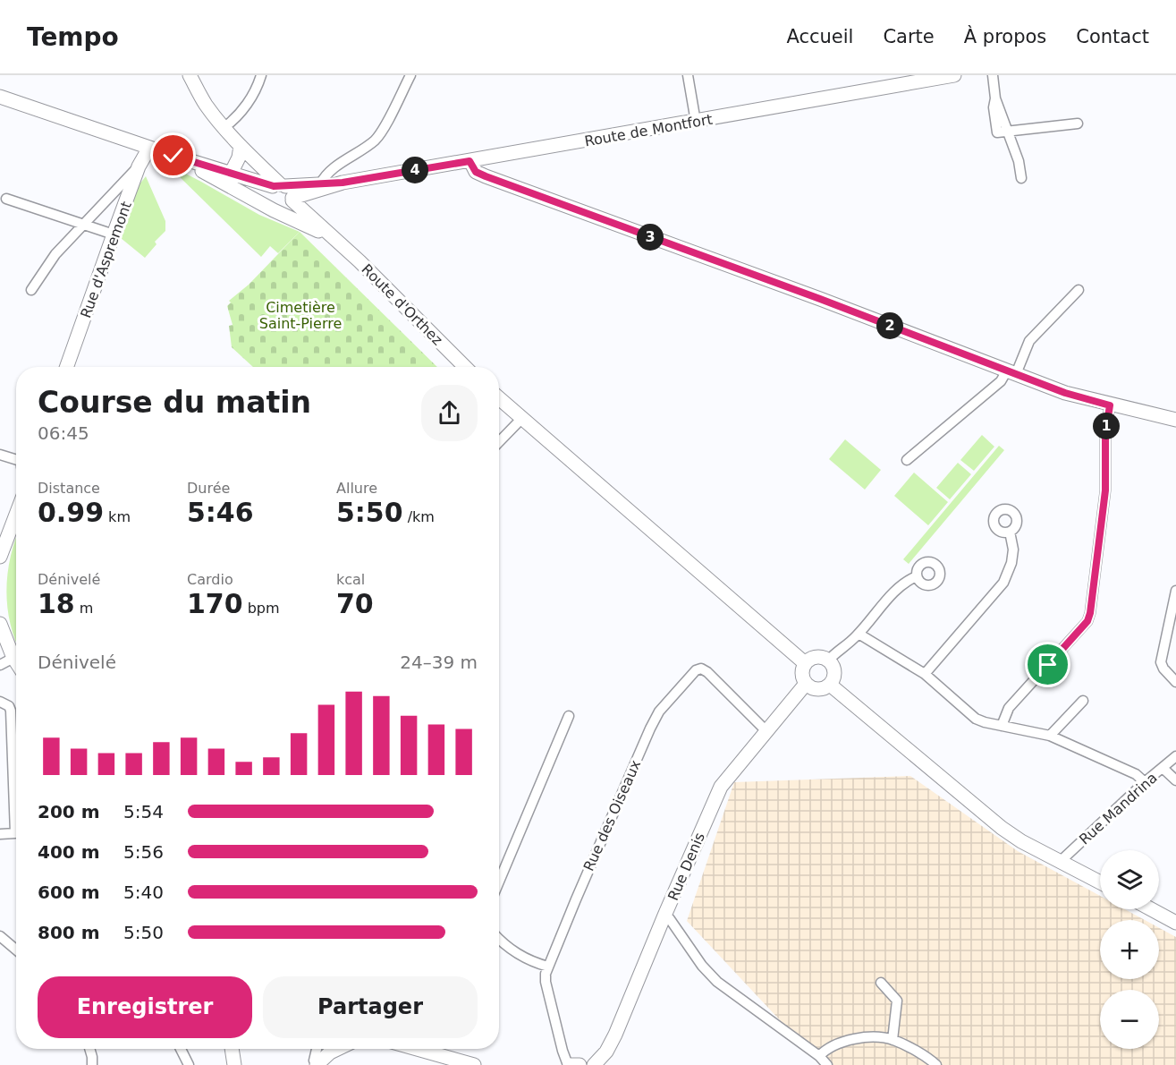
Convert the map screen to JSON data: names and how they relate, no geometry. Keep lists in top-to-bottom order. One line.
{"streets":{"main road":["Route de Montfort","Rue d'Aspremont","Route d'Orthez","Rue Denis"],"street":["Rue Mandrina","Rue des Oiseaux"]},"crossings":[["Route de Montfort","Route d'Orthez"],["Rue des Oiseaux","Rue Denis"]],"parks":["Cimetière Saint-Pierre"],"page":{"header":"Tempo","nav":["Accueil","Carte","À propos","Contact"],"pins":["4","3","2","1"],"heading":["Course du matin","06:45"],"stats":[["Distance","0.99 km"],["Durée","5:46"],["Allure","5:50 /km"],["Dénivelé","18 m"],["Cardio","170 bpm"],["kcal","70"]],"chart":["Dénivelé","24–39 m"],"list":[{"name":"200 m","note":"5:54"},{"name":"400 m","note":"5:56"},{"name":"600 m","note":"5:40"},{"name":"800 m","note":"5:50"}],"map_buttons":["+","−"],"buttons":["Enregistrer","Partager"]}}
